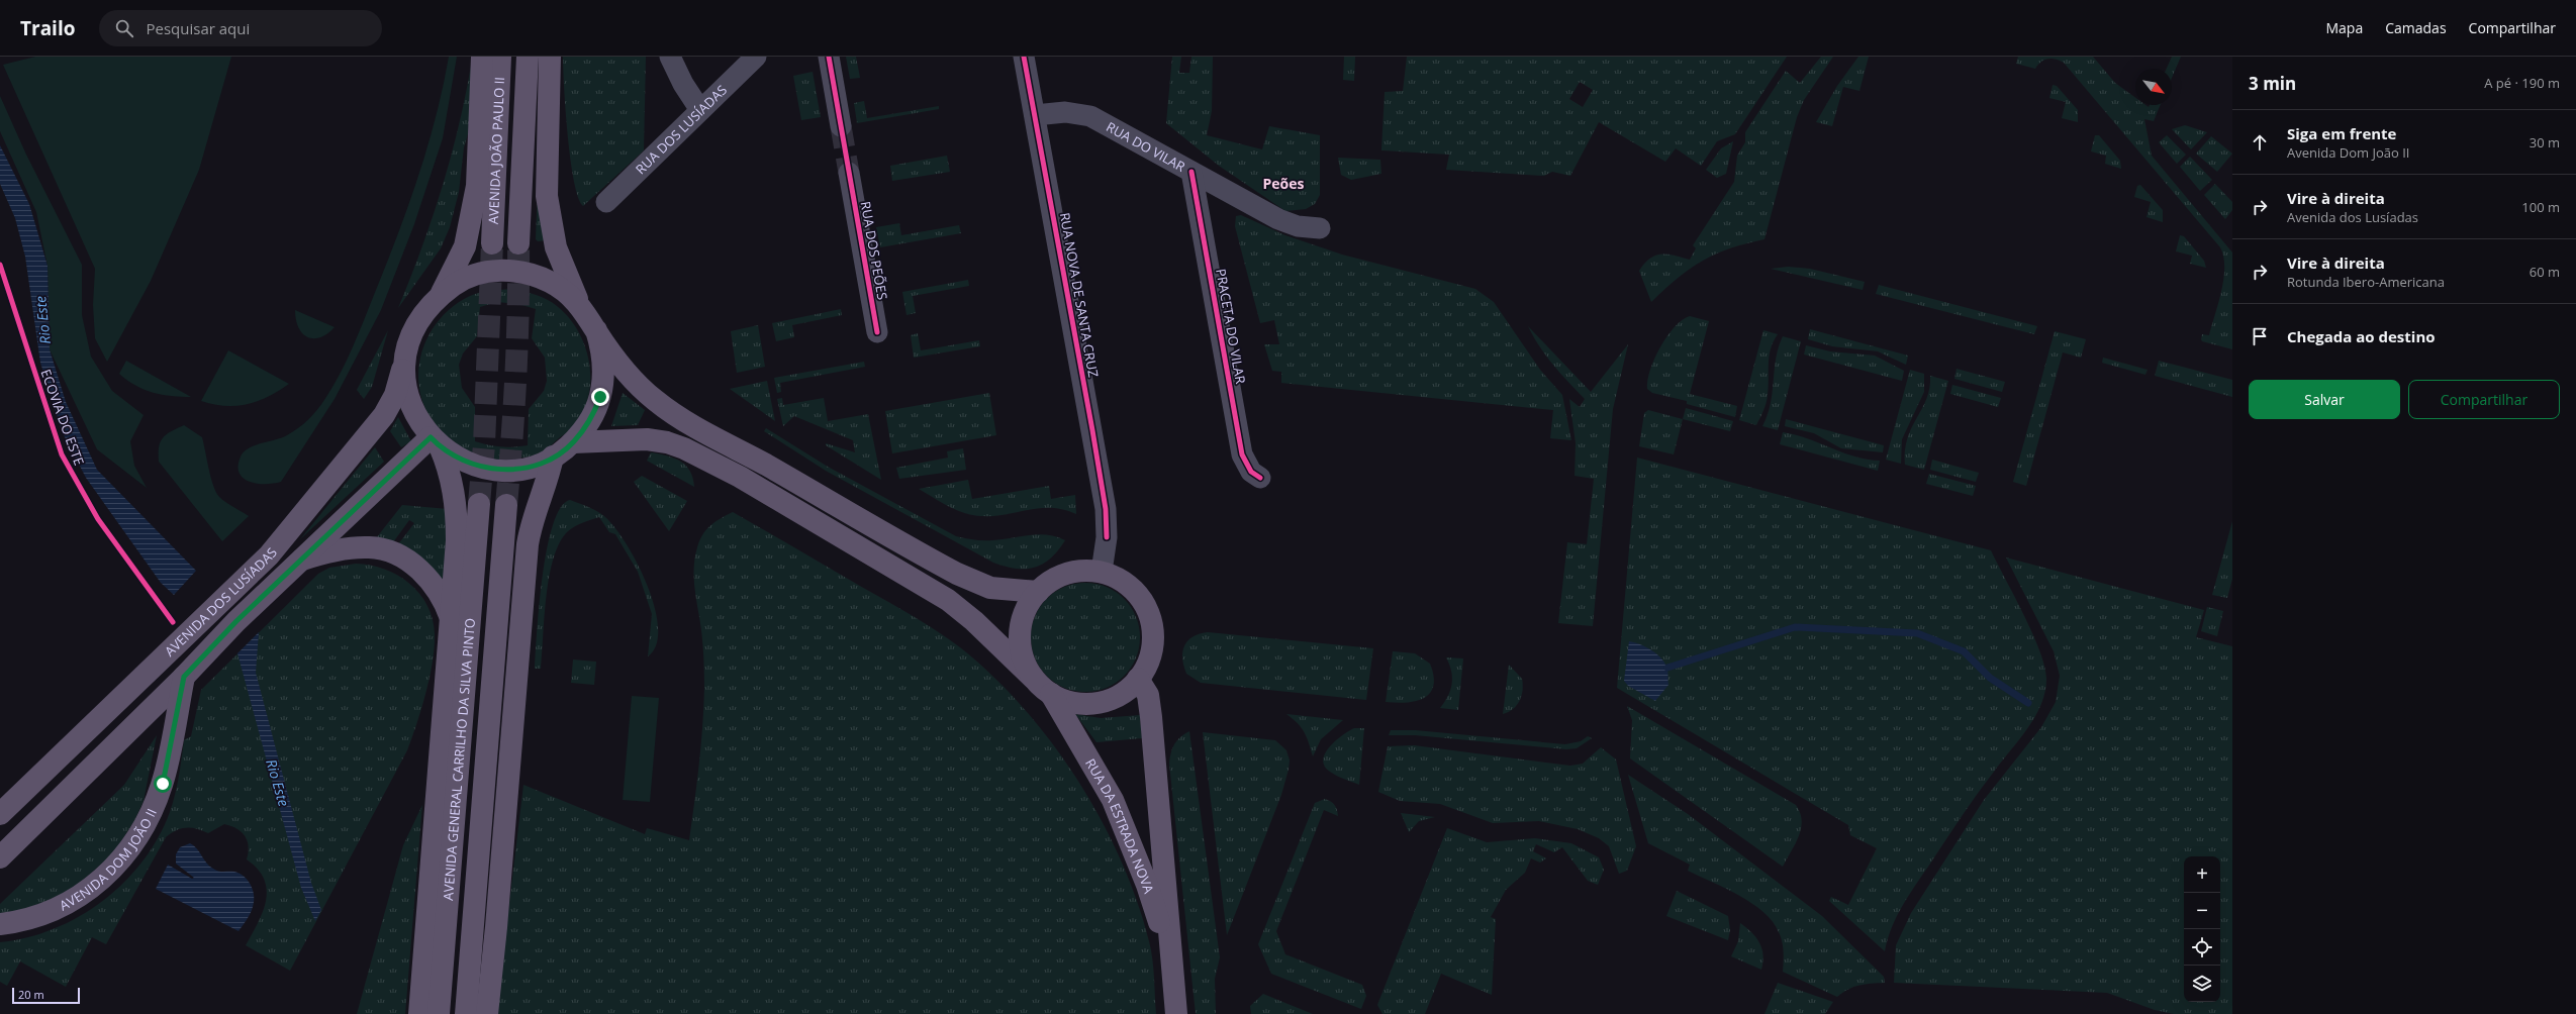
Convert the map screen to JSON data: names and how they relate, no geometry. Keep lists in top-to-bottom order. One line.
{"streets":{"main road":["AVENIDA JOÃO PAULO II","AVENIDA DOS LUSÍADAS","AVENIDA GENERAL CARRILHO DA SILVA PINTO","RUA DA ESTRADA NOVA","AVENIDA DOM JOÃO II"],"street":["RUA DOS LUSÍADAS","RUA DO VILAR","RUA DOS PEÕES","RUA NOVA DE SANTA CRUZ","PRACETA DO VILAR"],"cycle path":["ECOVIA DO ESTE"]},"crossings":[["RUA DO VILAR","RUA NOVA DE SANTA CRUZ"],["RUA DO VILAR","PRACETA DO VILAR"],["RUA NOVA DE SANTA CRUZ","RUA DA ESTRADA NOVA"],["AVENIDA DOS LUSÍADAS","AVENIDA DOM JOÃO II"]],"districts":["Peões"],"water":["Rio Este"],"scale_bar":"20 m","north":"bottom right","page":{"header":"Trailo","search":"Pesquisar aqui","nav":["Mapa","Camadas","Compartilhar"],"heading":["3 min","A pé · 190 m"],"list":[["Siga em frente","Avenida Dom João II","30 m"],["Vire à direita","Avenida dos Lusíadas","100 m"],["Vire à direita","Rotunda Ibero-Americana","60 m"],"Chegada ao destino"],"buttons":["Salvar","Compartilhar"],"map_buttons":["+","−"],"scale":"20 m"}}
